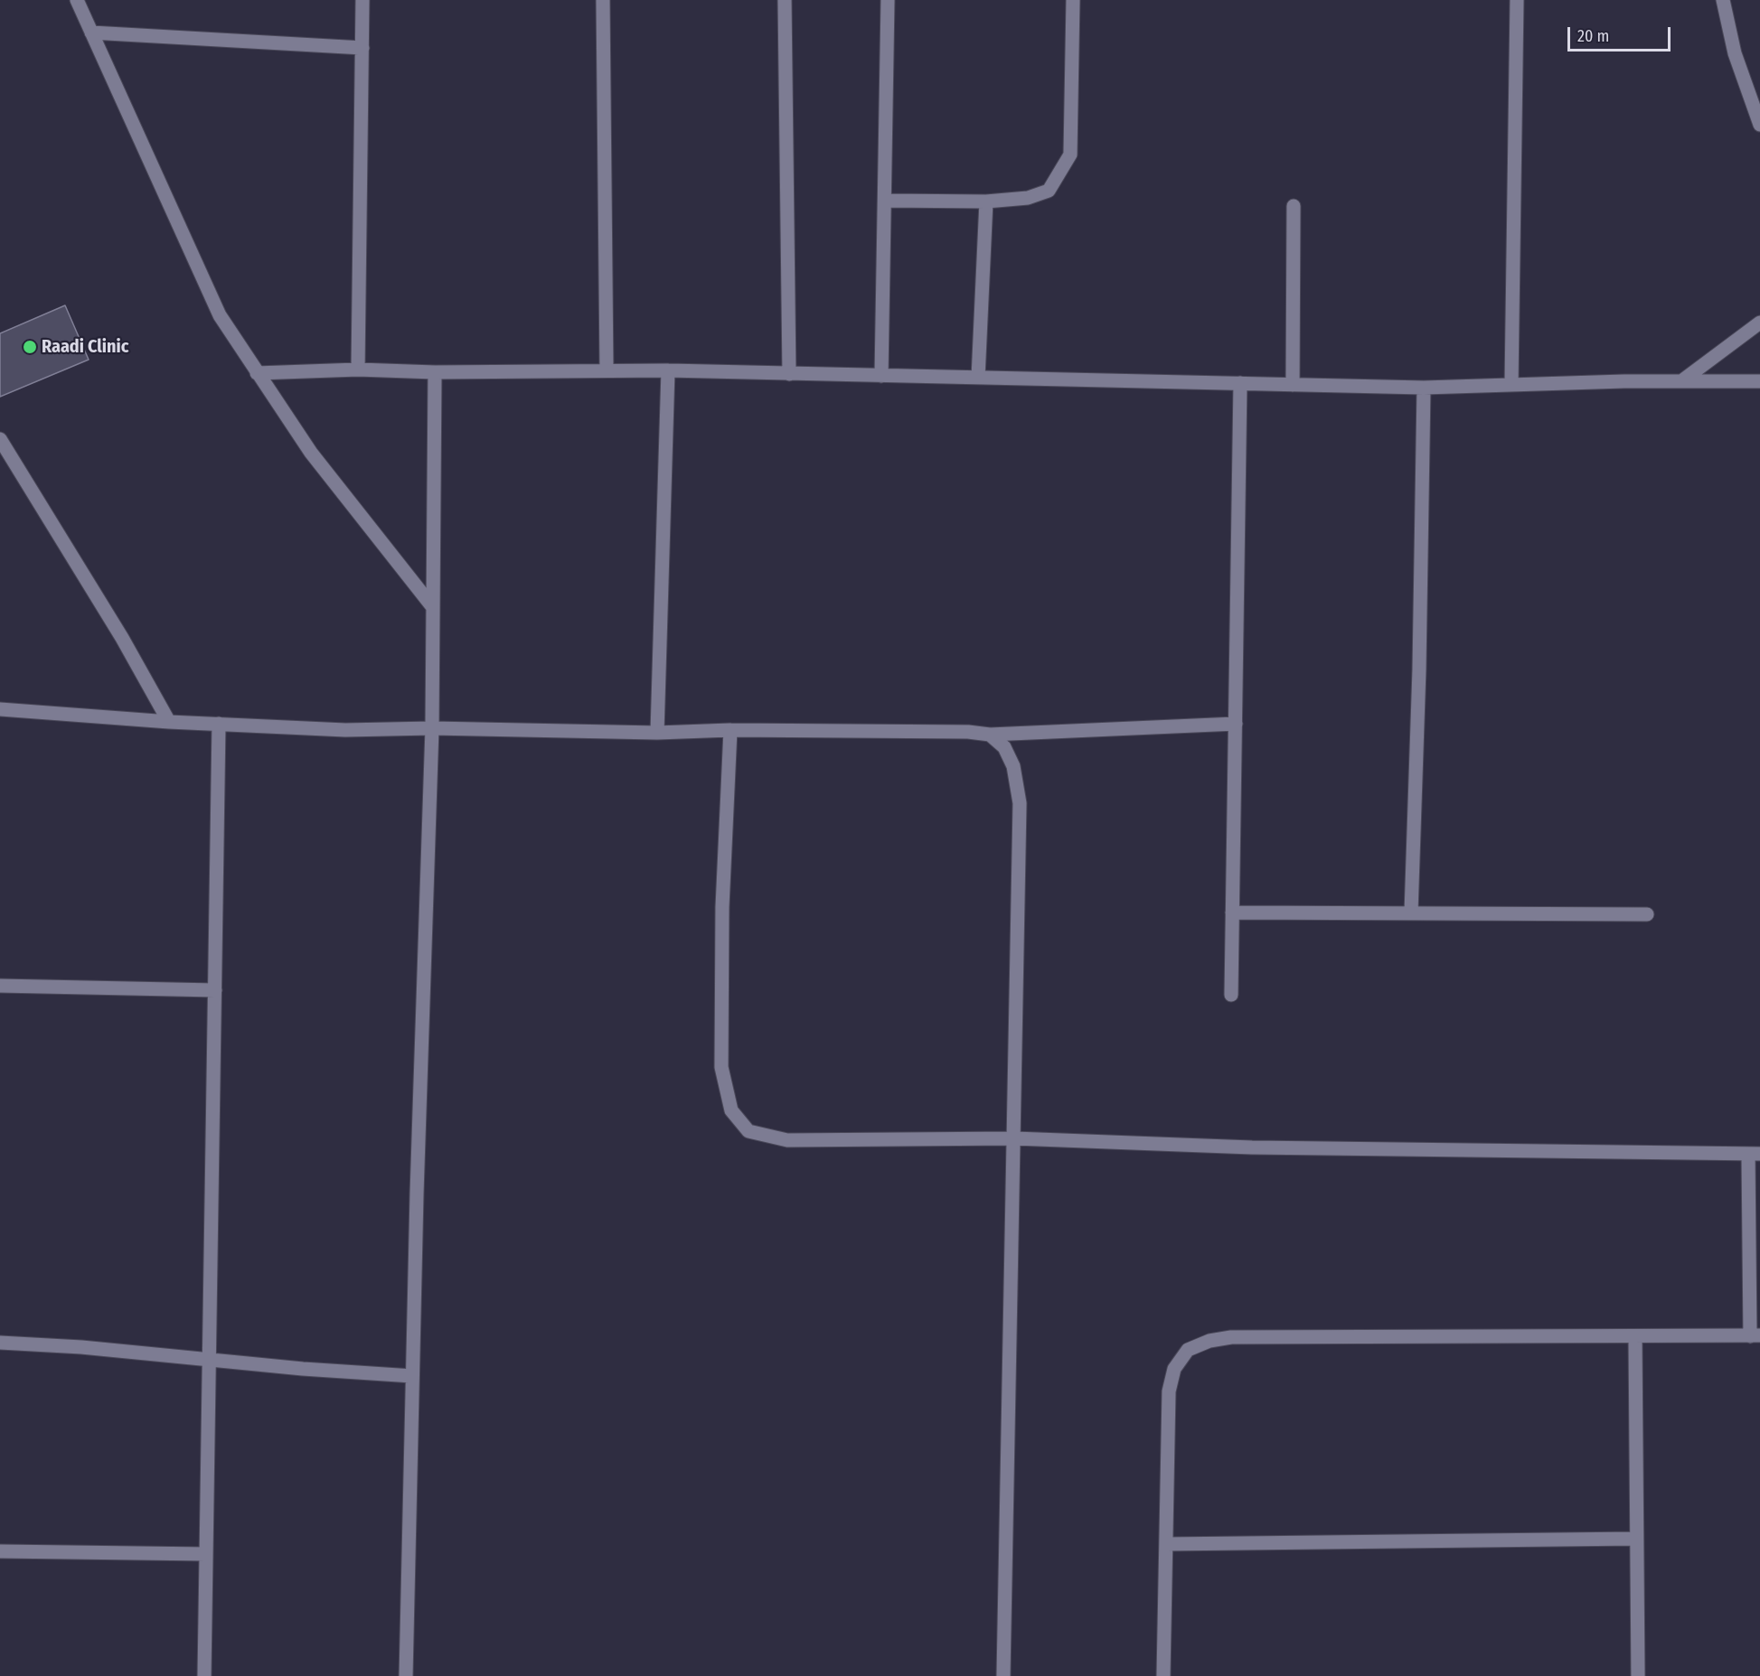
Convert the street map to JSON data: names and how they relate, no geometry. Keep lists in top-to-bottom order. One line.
{"places":["Raadi Clinic"],"scale_bar":"20 m"}
